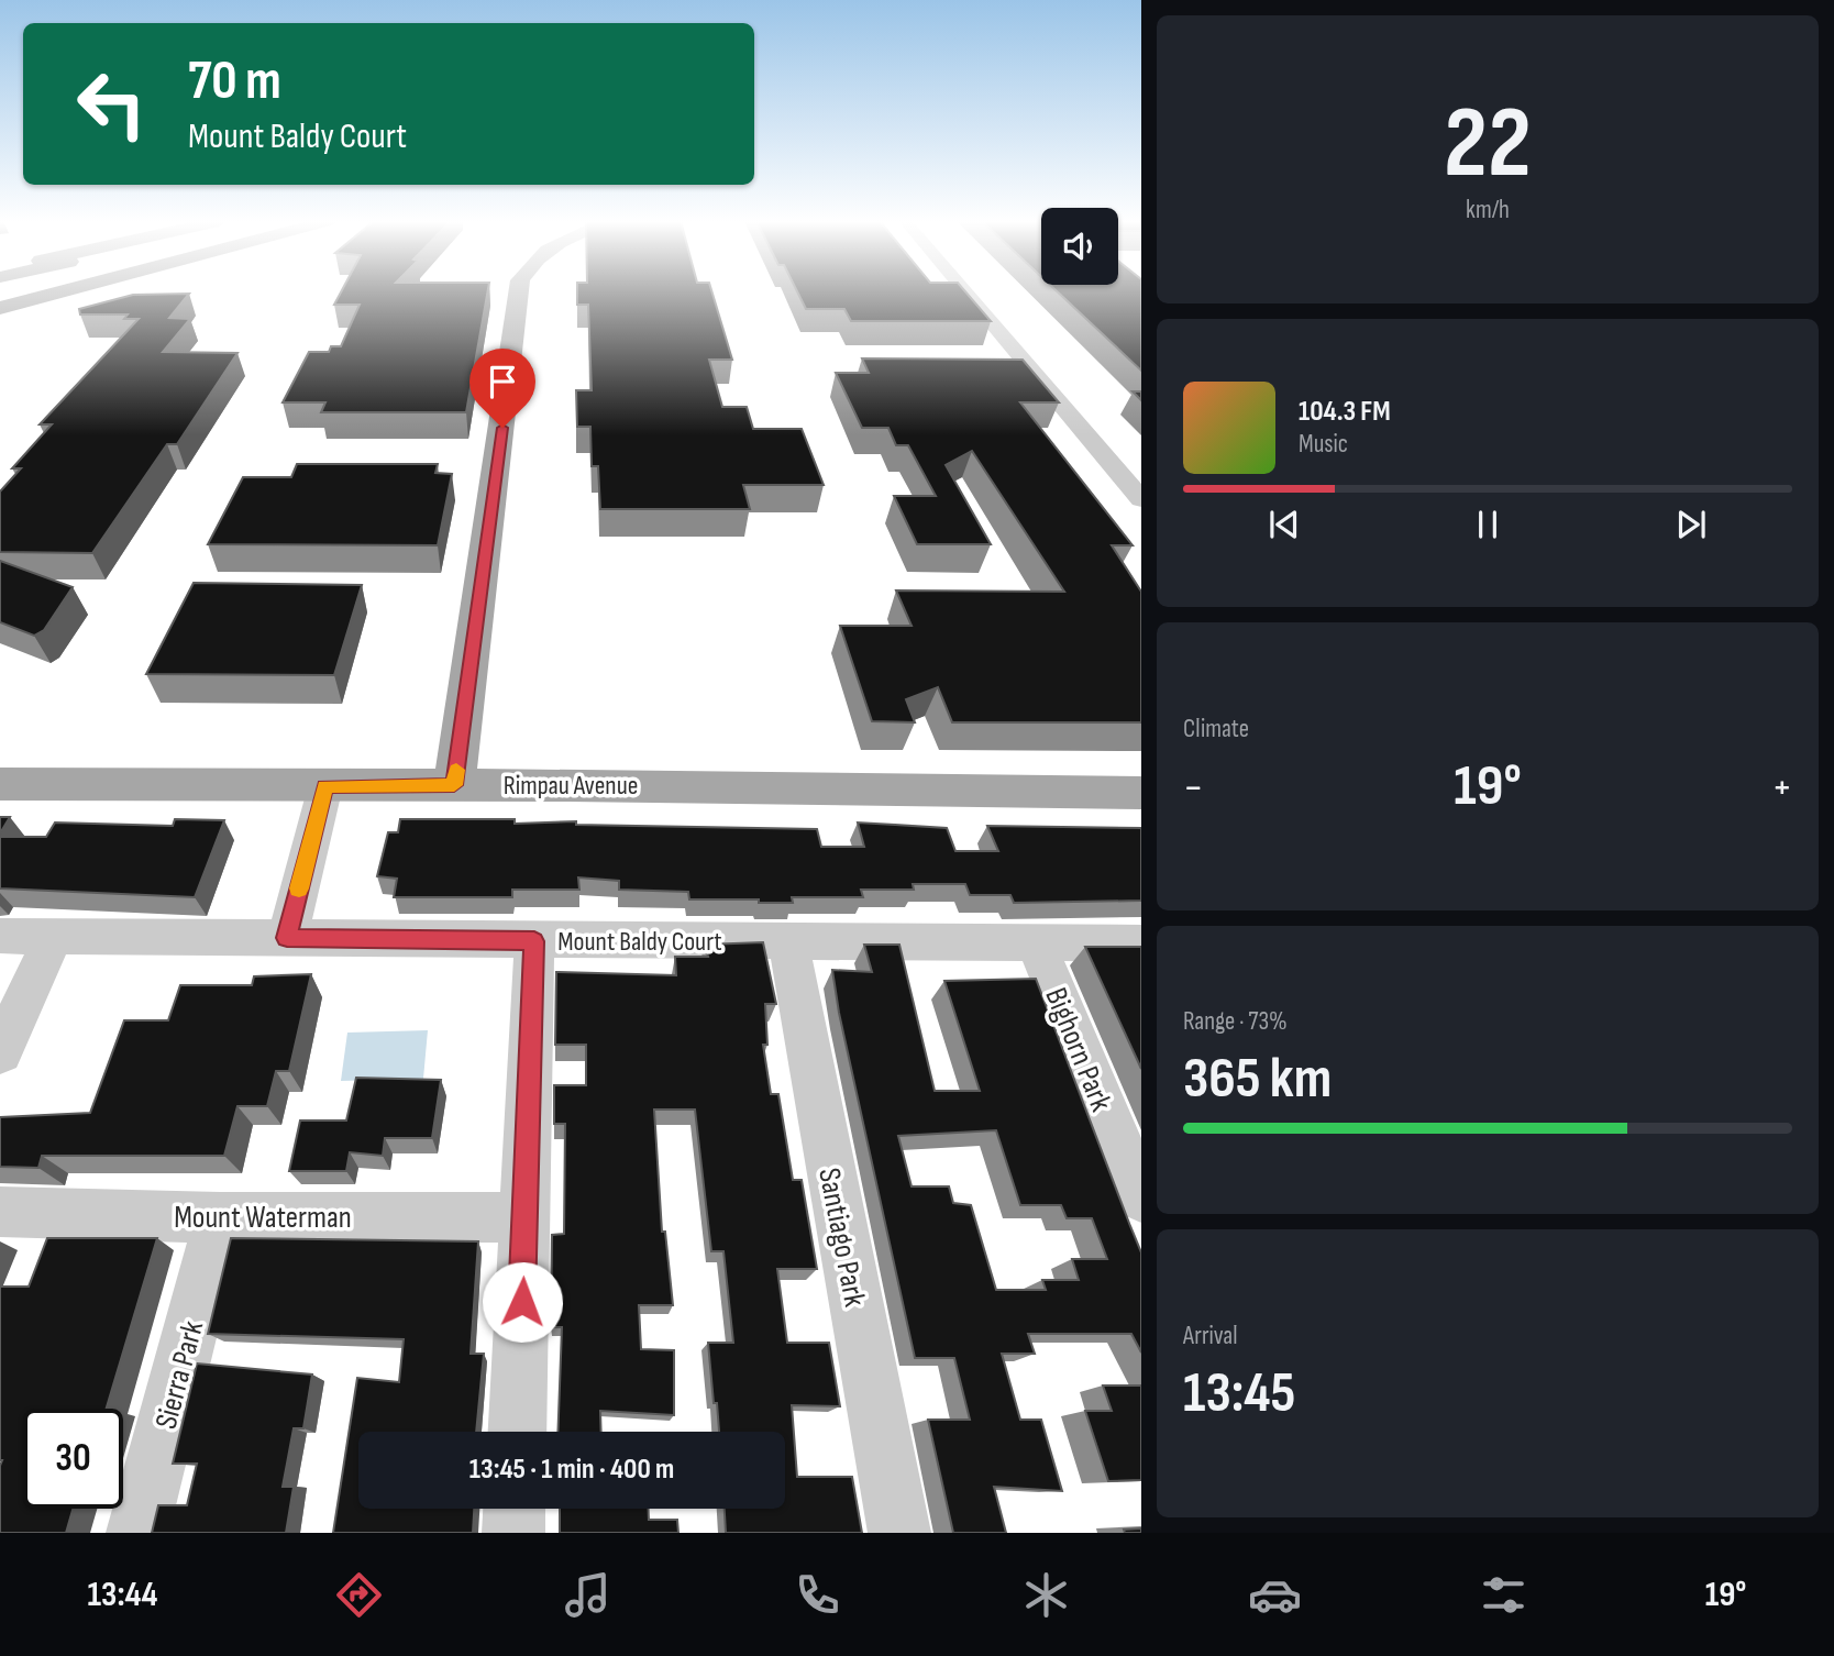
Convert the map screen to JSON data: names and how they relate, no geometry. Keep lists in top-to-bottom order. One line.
{"streets":{"main road":["Rimpau Avenue"],"street":["Mount Baldy Court","Bighorn Park","Mount Waterman","Santiago Park","Sierra Park"]},"crossings":[["Mount Baldy Court","Bighorn Park"],["Mount Baldy Court","Santiago Park"],["Mount Waterman","Sierra Park"]],"page":{"tile":[["22","km/h"],"Climate",["Range · 73%","365 km"],["Arrival","13:45"]],"turn":["70 m","Mount Baldy Court"],"song":["104.3 FM","Music"],"heat":["−","19°","+"],"limit":"30","trip":"13:45 · 1 min · 400 m","tabs":["13:44","19°"]}}
